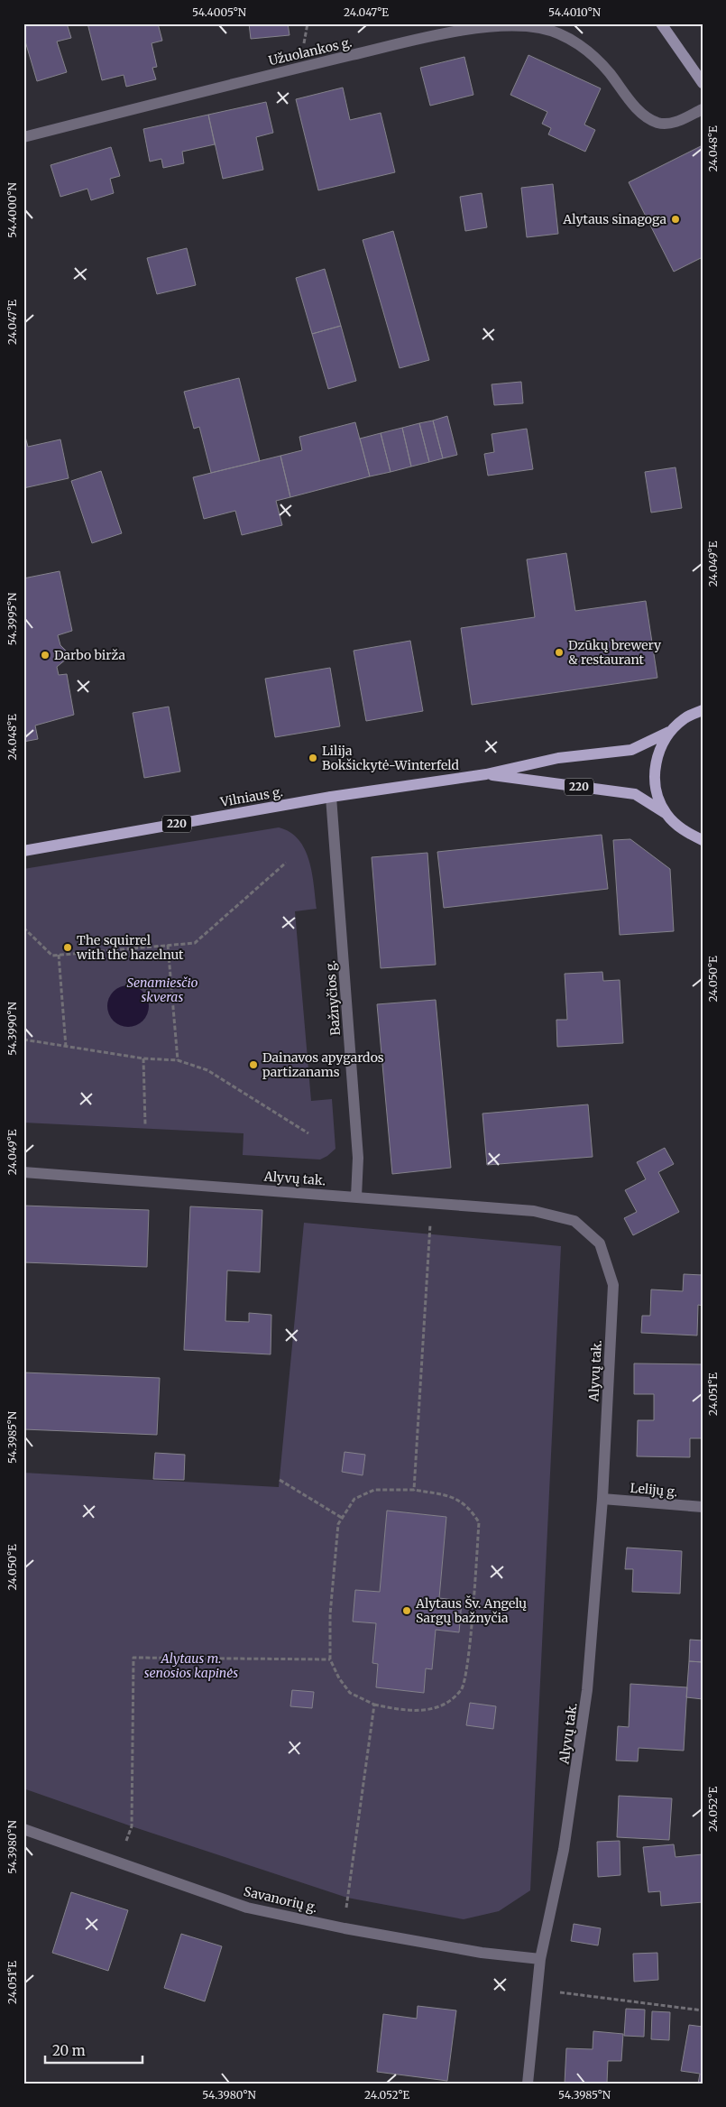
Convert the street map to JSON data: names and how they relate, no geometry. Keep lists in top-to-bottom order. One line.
{"streets":{"main road":["220","Vilniaus g."],"street":["Užuolankos g.","Bažnyčios g.","Alyvų tak.","Lelijų g.","Savanorių g."]},"crossings":[["Vilniaus g.","Bažnyčios g."],["Bažnyčios g.","Alyvų tak."],["Alyvų tak.","Lelijų g."],["Alyvų tak.","Savanorių g."]],"parks":["Senamiesčio skveras","Alytaus m. senosios kapinės"],"places":["Alytaus sinagoga","Dzūkų brewery & restaurant","Darbo birža","Lilija Bokšickytė-Winterfeld","The squirrel with the hazelnut","Dainavos apygardos partizanams","Alytaus Šv. Angelų Sargų bažnyčia"],"scale_bar":"20 m","coordinates":["54.4005°N","24.047°E","54.4010°N","24.048°E","54.4000°N","24.049°E","54.3995°N","24.050°E","54.3990°N","24.051°E","54.3985°N","24.052°E","54.3980°N"]}
